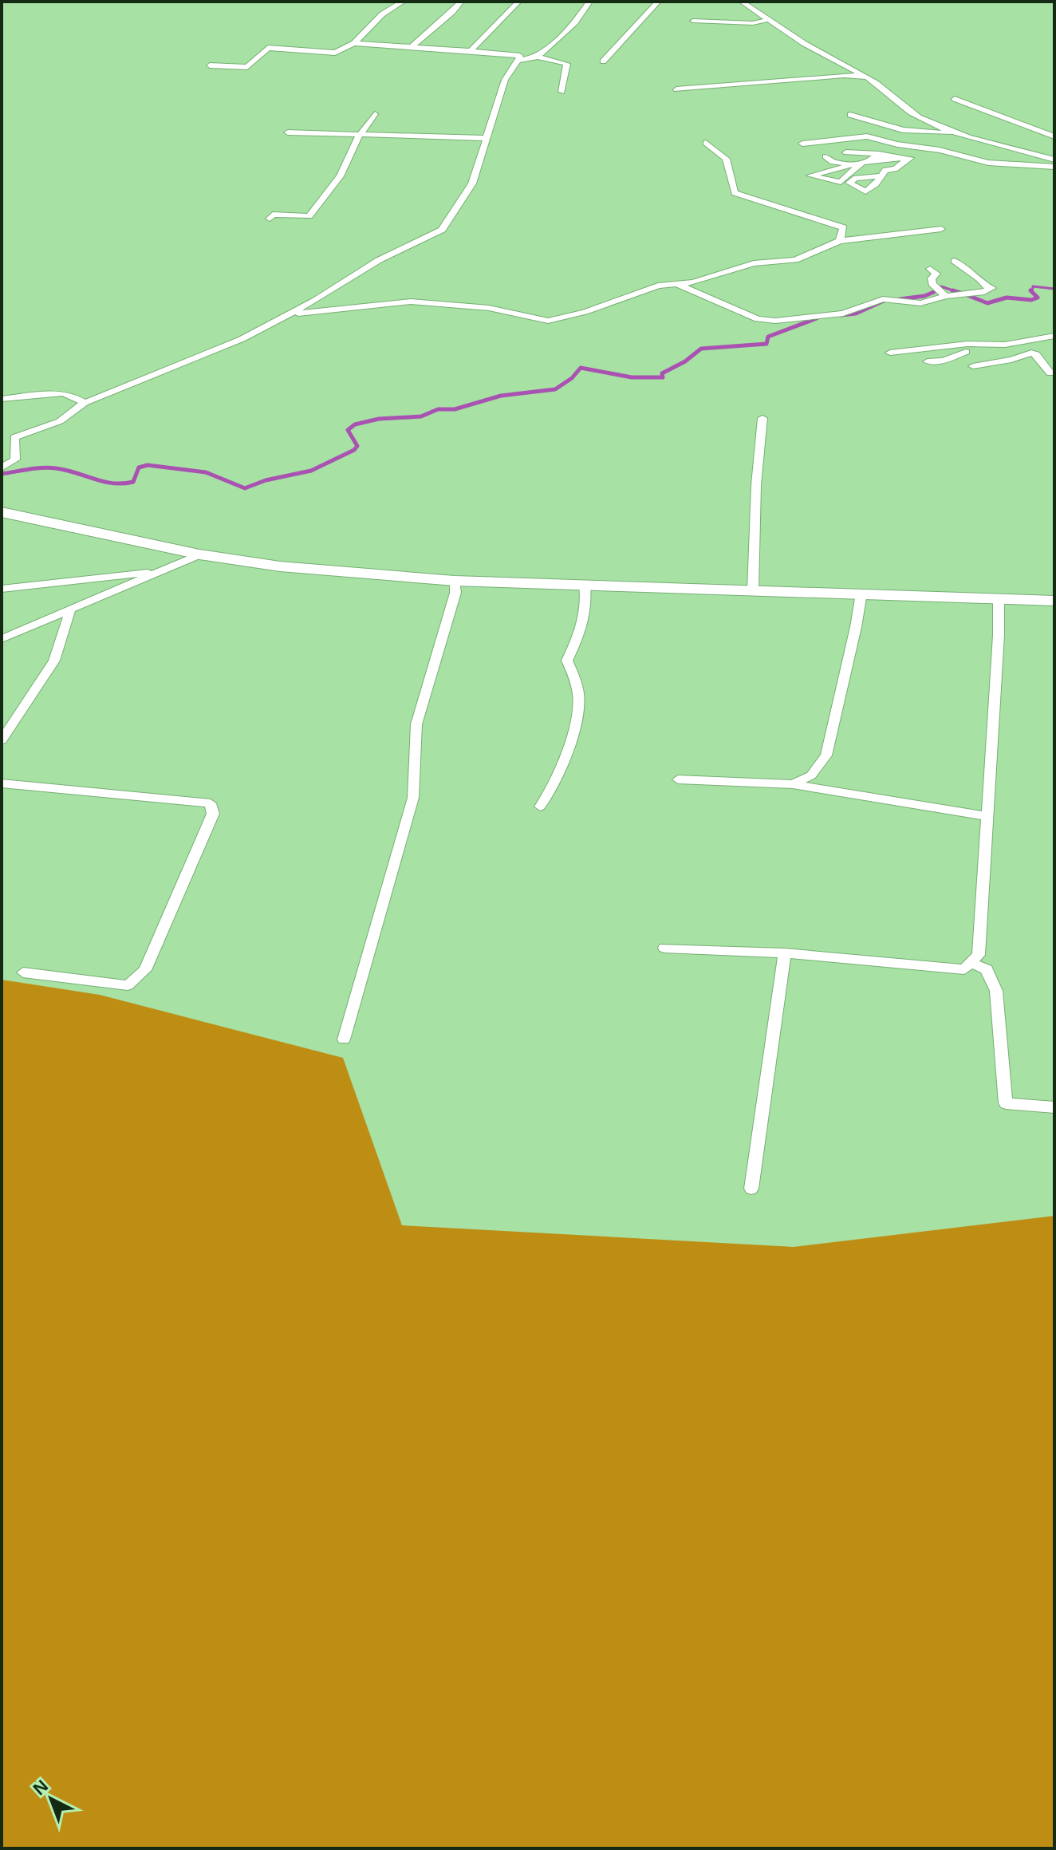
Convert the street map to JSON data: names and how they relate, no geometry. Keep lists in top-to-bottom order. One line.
{"north":"top left"}
